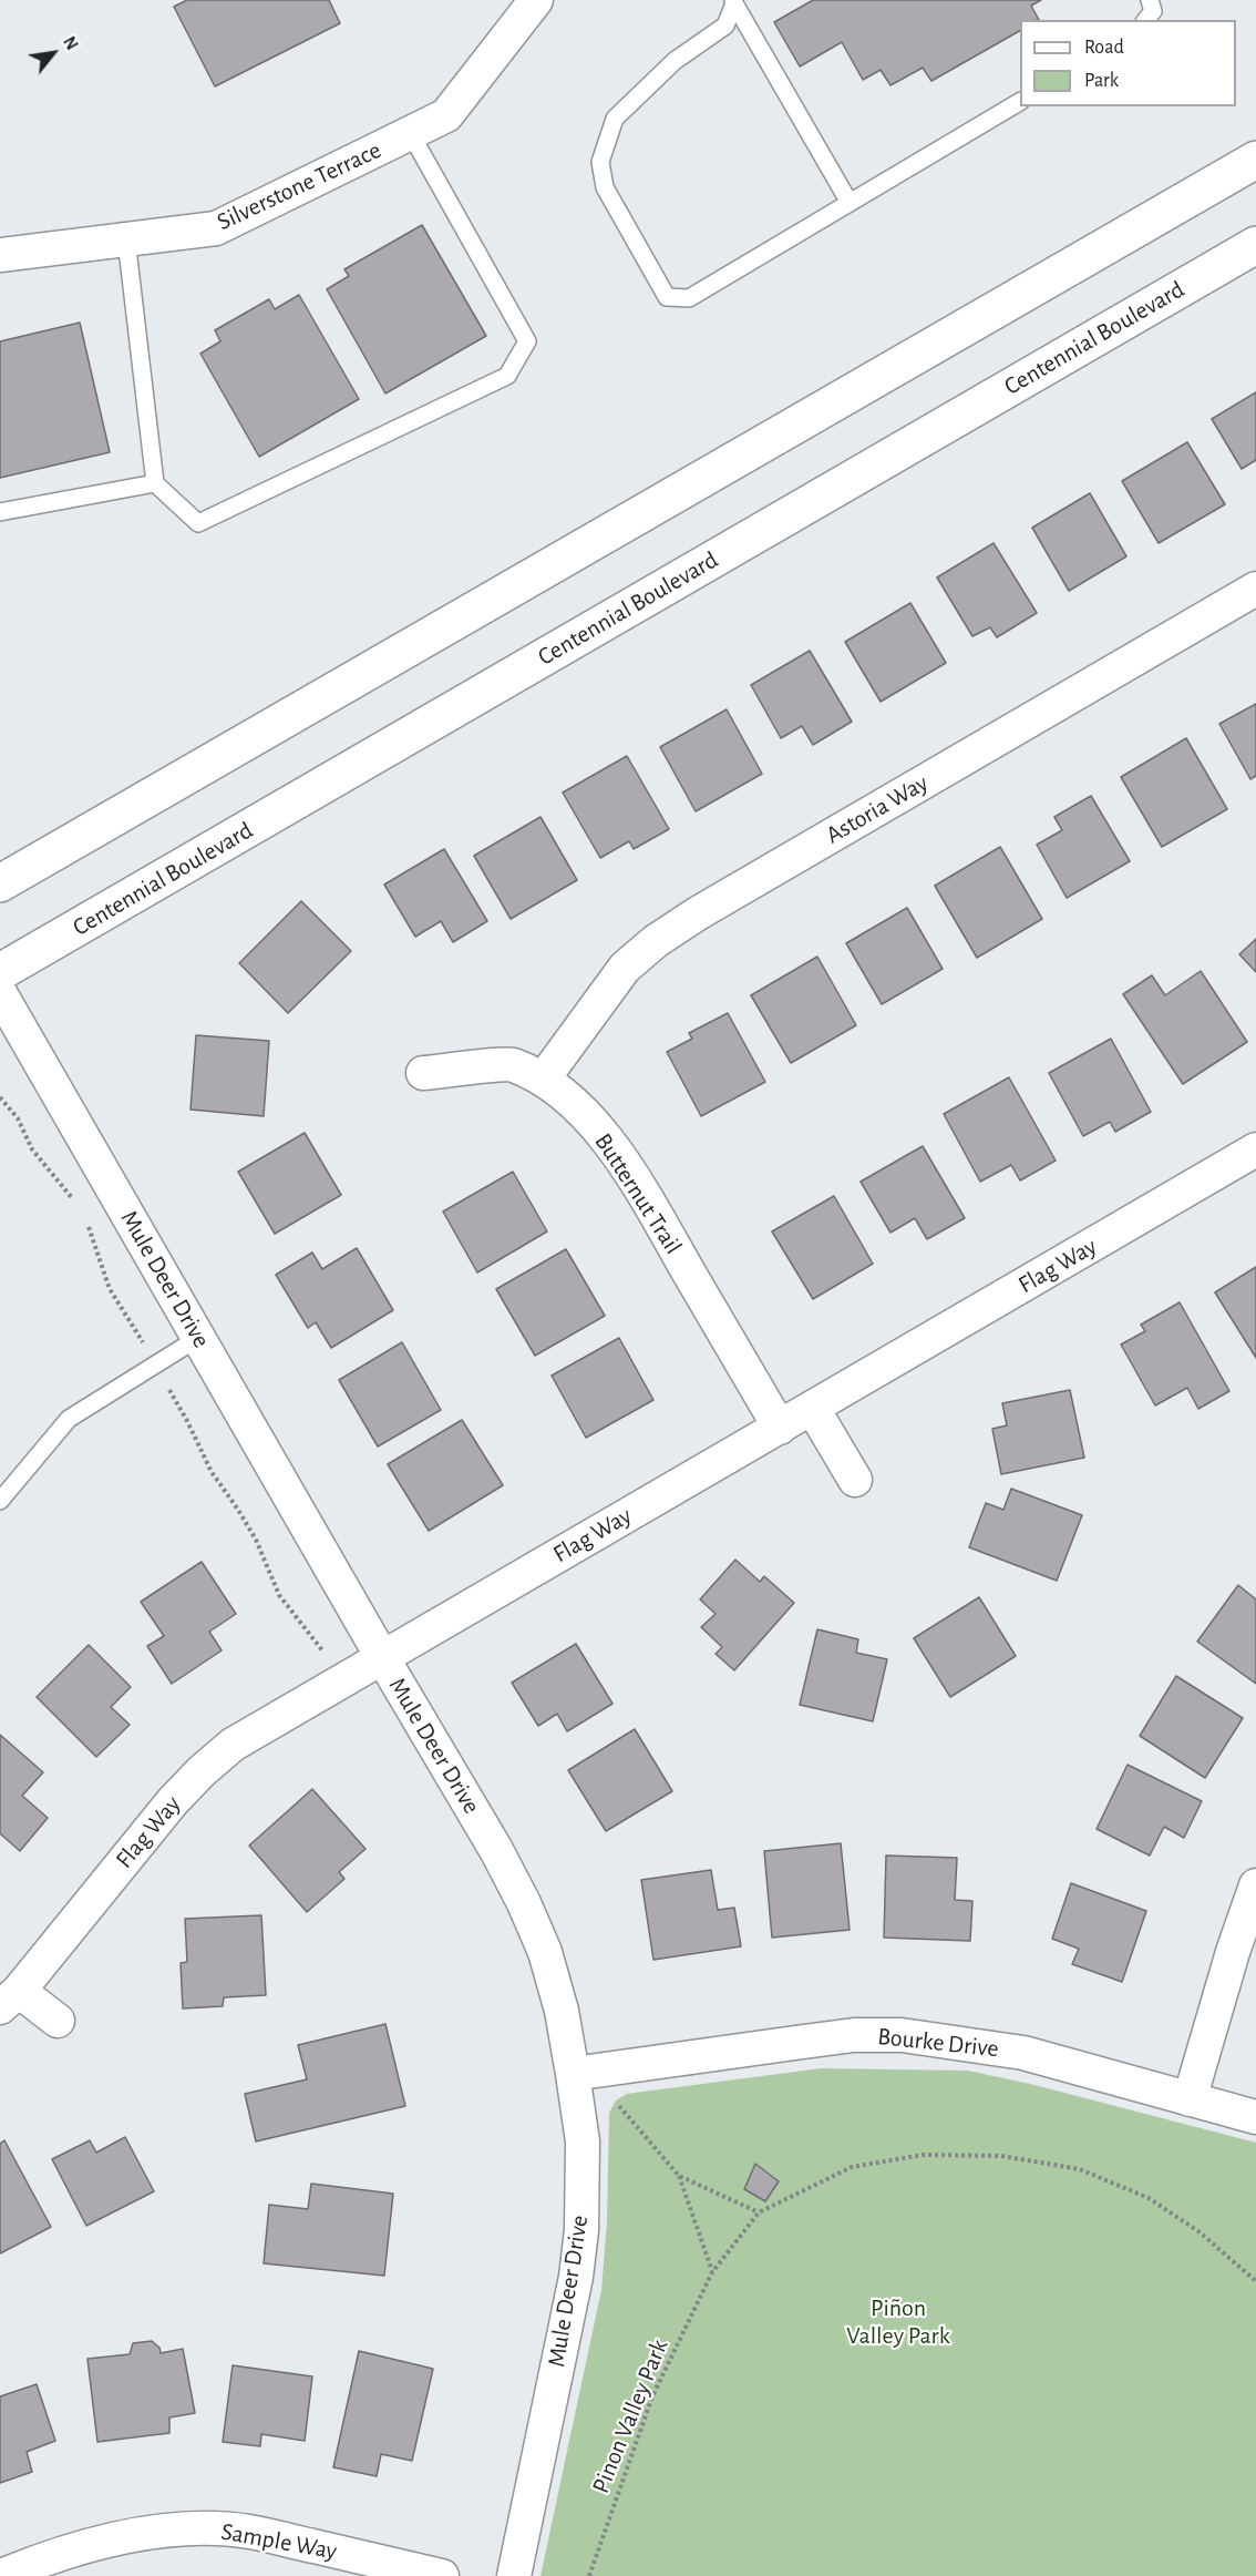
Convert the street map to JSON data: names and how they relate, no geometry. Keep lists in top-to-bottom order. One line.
{"streets":{"main road":["Centennial Boulevard"],"street":["Silverstone Terrace","Astoria Way","Butternut Trail","Flag Way","Mule Deer Drive","Bourke Drive","Sample Way"],"path":["Pinon Valley Park"]},"crossings":[["Astoria Way","Butternut Trail"],["Butternut Trail","Flag Way"],["Flag Way","Mule Deer Drive"],["Mule Deer Drive","Bourke Drive"]],"parks":["Piñon Valley Park"],"legend":["Road","Park"],"north":"top right"}
